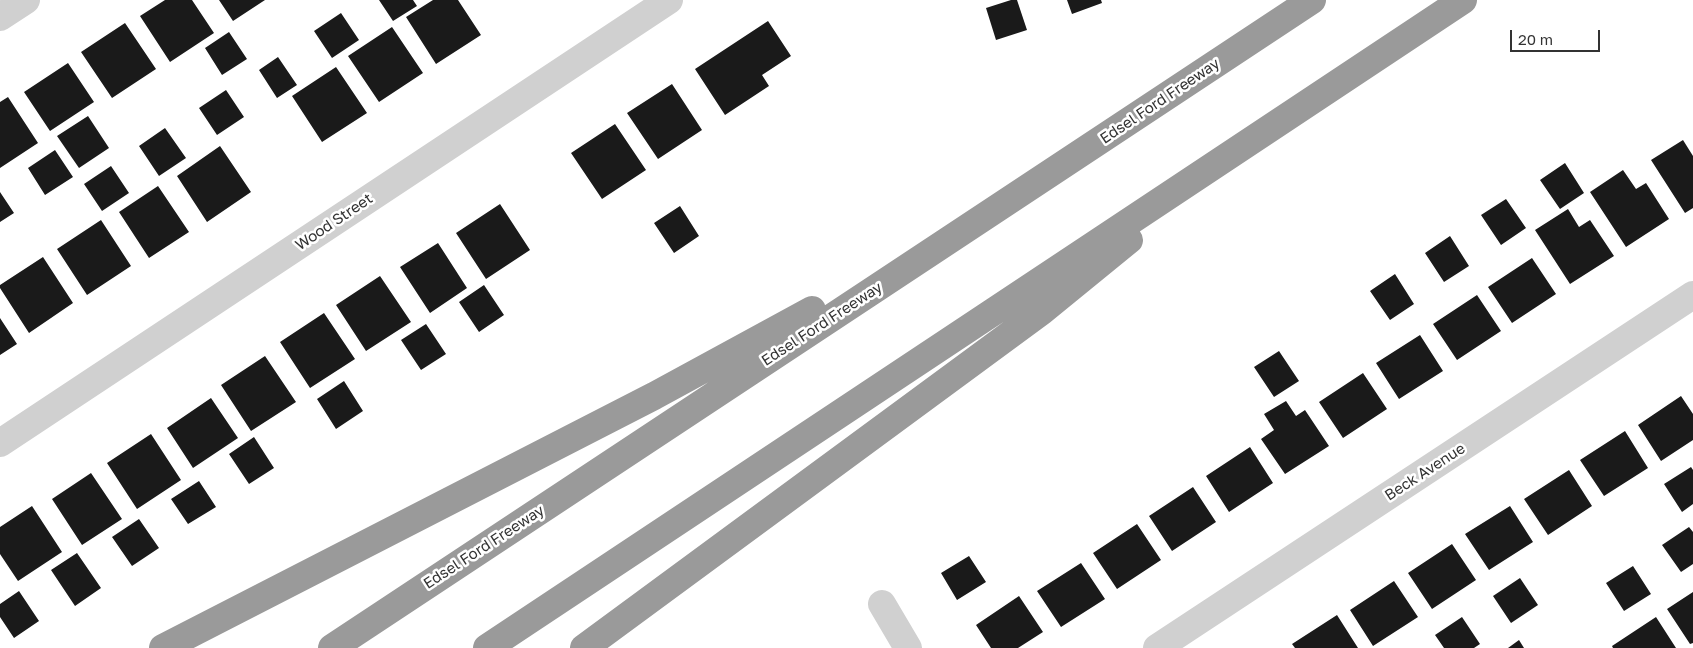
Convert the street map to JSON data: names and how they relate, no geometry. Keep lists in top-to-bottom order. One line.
{"streets":{"highway":["Edsel Ford Freeway"],"street":["Wood Street","Beck Avenue"]},"scale_bar":"20 m"}
